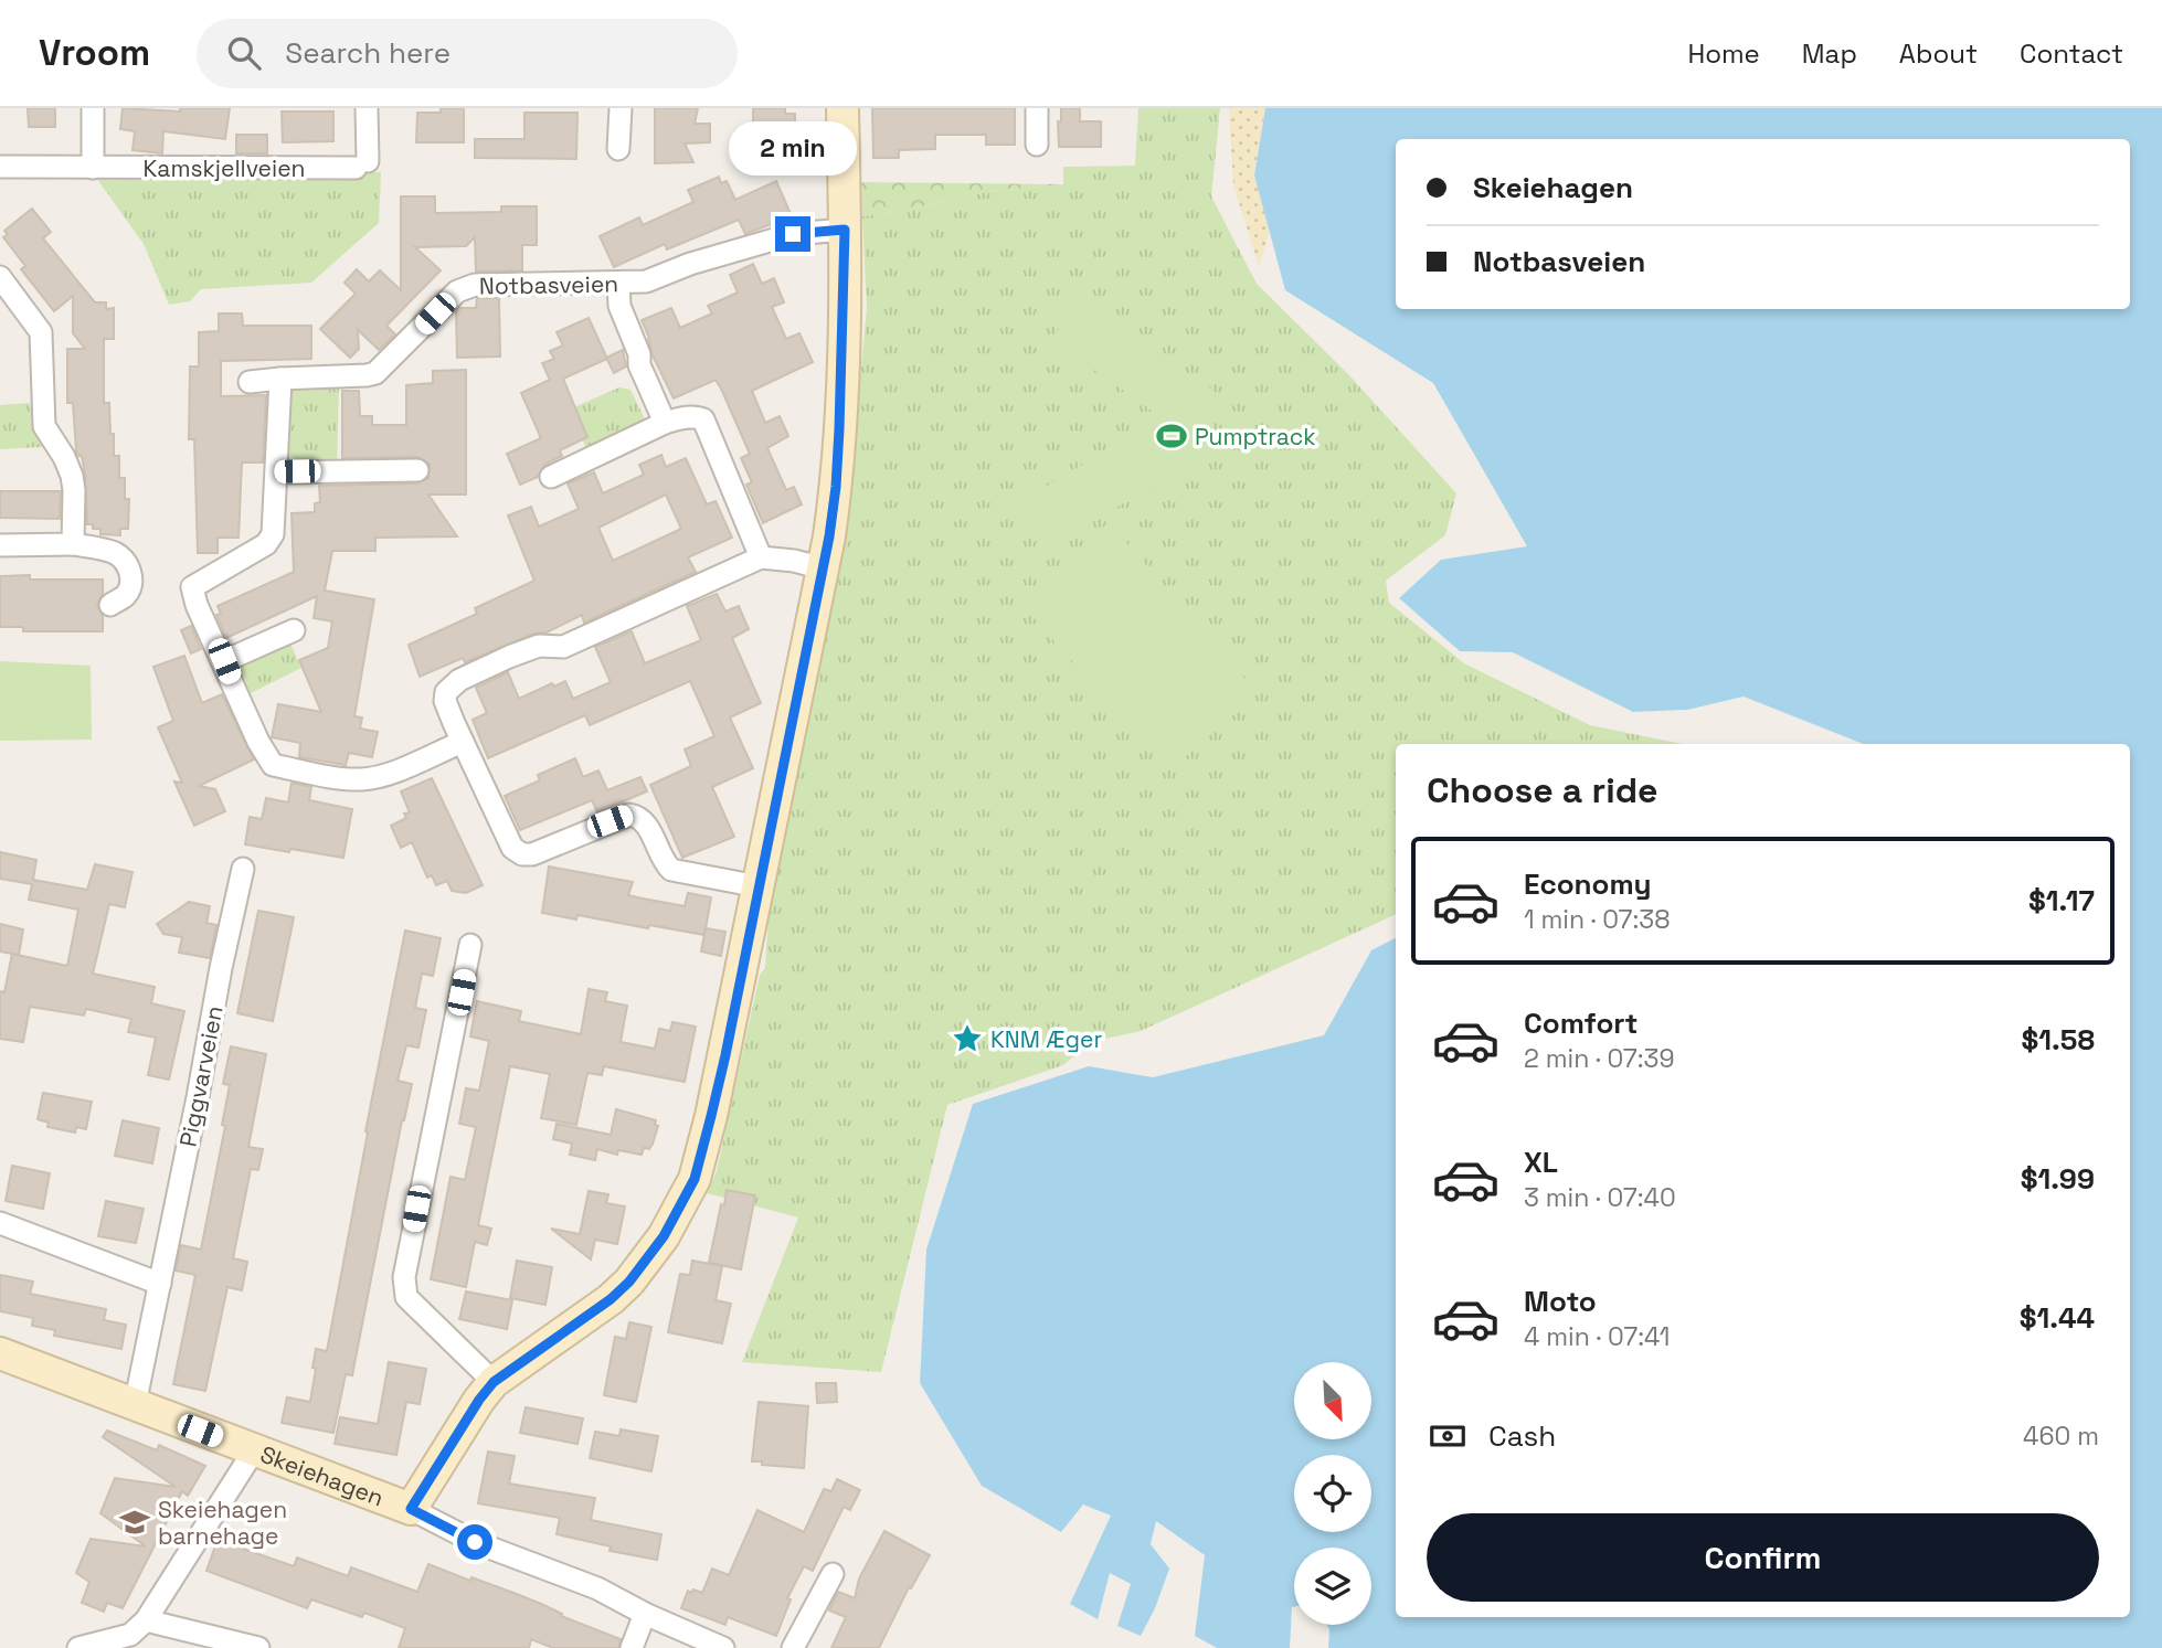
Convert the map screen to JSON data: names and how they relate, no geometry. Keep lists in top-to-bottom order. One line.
{"streets":{"street":["Kamskjellveien","Notbasveien","Piggvarveien","Skeiehagen"]},"crossings":[["Piggvarveien","Skeiehagen"]],"places":{"sports":["Pumptrack"],"place":["KNM Æger"],"school or university":["Skeiehagen barnehage"]},"north":"bottom right","page":{"header":"Vroom","search":"Search here","nav":["Home","Map","About","Contact"],"bubble":"2 min","banner":["Skeiehagen","Notbasveien"],"heading":"Choose a ride","list":[{"name":"Economy","note":"1 min · 07:38","value":"$1.17"},{"name":"Comfort","note":"2 min · 07:39","value":"$1.58"},{"name":"XL","note":"3 min · 07:40","value":"$1.99"},{"name":"Moto","note":"4 min · 07:41","value":"$1.44"}],"pay":["Cash","460 m"],"buttons":"Confirm"}}
